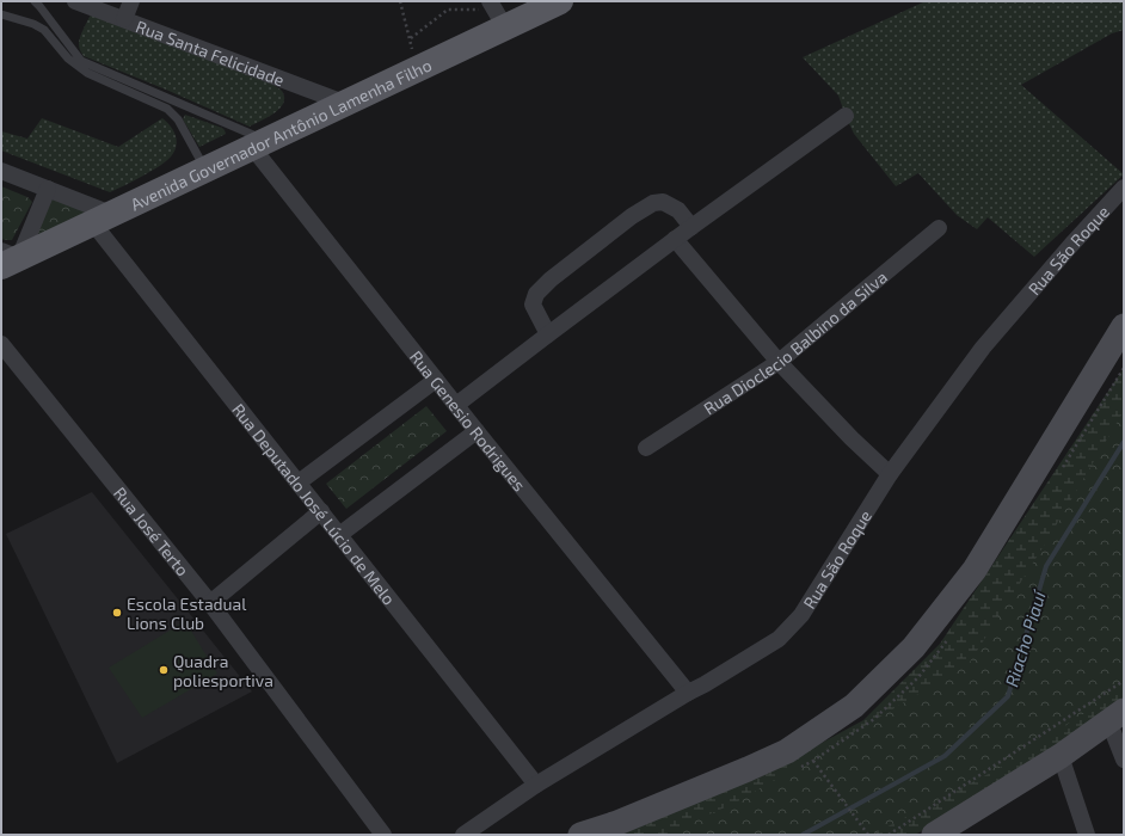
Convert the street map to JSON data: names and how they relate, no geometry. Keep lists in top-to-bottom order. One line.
{"streets":{"main road":["Avenida Governador Antônio Lamenha Filho"],"street":["Rua Santa Felicidade","Rua São Roque","Rua Dioclecio Balbino da Silva","Rua Genesio Rodrigues","Rua Deputado José Lúcio de Melo","Rua José Terto"]},"crossings":[["Rua Santa Felicidade","Avenida Governador Antônio Lamenha Filho"],["Avenida Governador Antônio Lamenha Filho","Rua Genesio Rodrigues"],["Avenida Governador Antônio Lamenha Filho","Rua Deputado José Lúcio de Melo"],["Rua São Roque","Rua Genesio Rodrigues"],["Rua São Roque","Rua Deputado José Lúcio de Melo"]],"water":["Riacho Piauí"],"places":["Escola Estadual Lions Club","Quadra poliesportiva"]}
